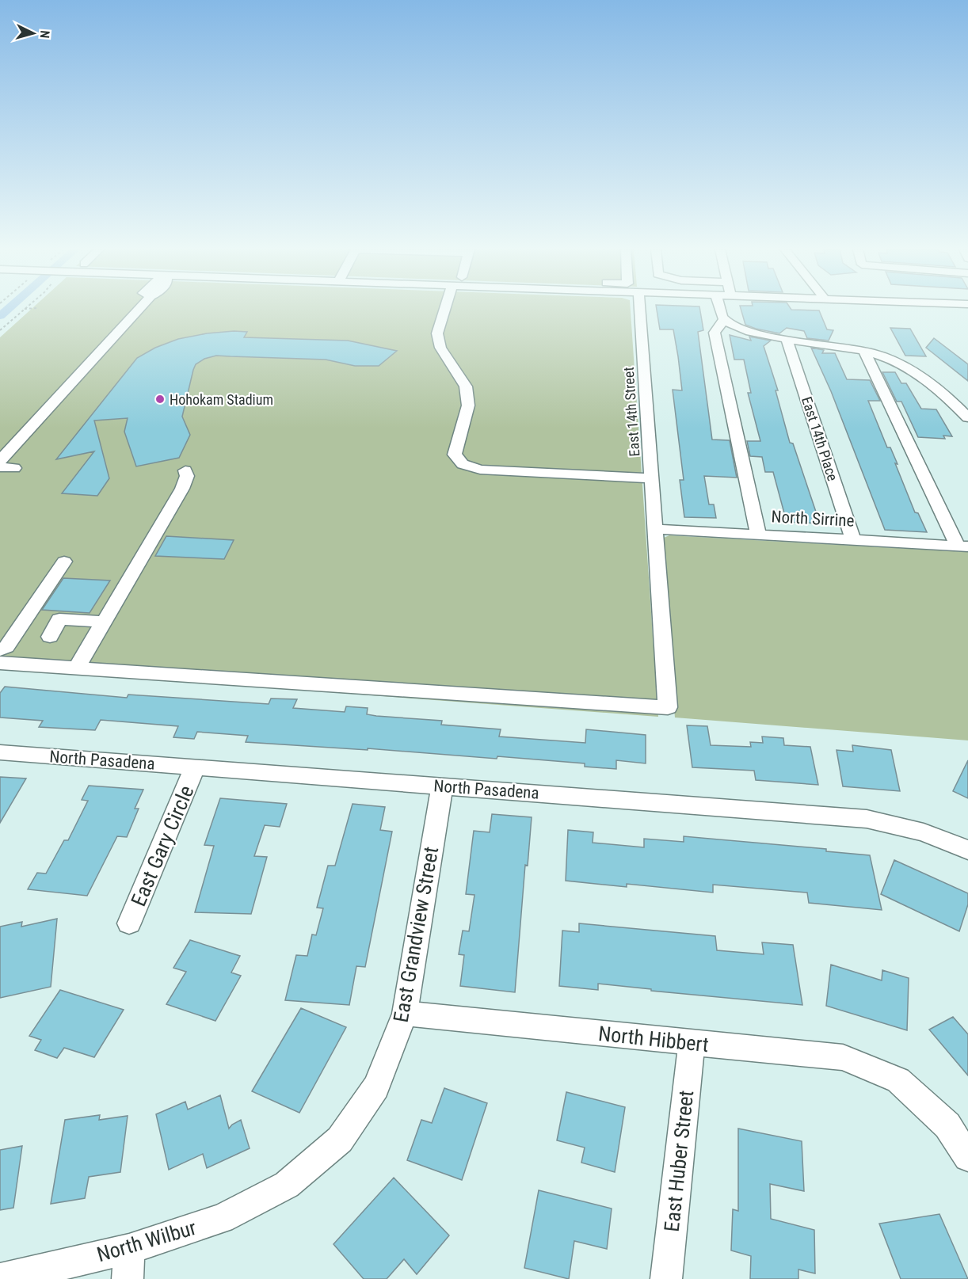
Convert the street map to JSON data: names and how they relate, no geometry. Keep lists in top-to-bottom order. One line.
{"streets":{"street":["East 14th Street","East 14th Place","North Sirrine","North Pasadena","East Gary Circle","East Grandview Street","North Hibbert","East Huber Street","North Wilbur"]},"crossings":[["East 14th Street","North Sirrine"],["East 14th Place","North Sirrine"],["North Pasadena","East Gary Circle"],["North Pasadena","East Grandview Street"],["East Grandview Street","North Hibbert"],["East Grandview Street","North Wilbur"],["North Hibbert","East Huber Street"]],"places":["Hohokam Stadium"],"north":"right"}
